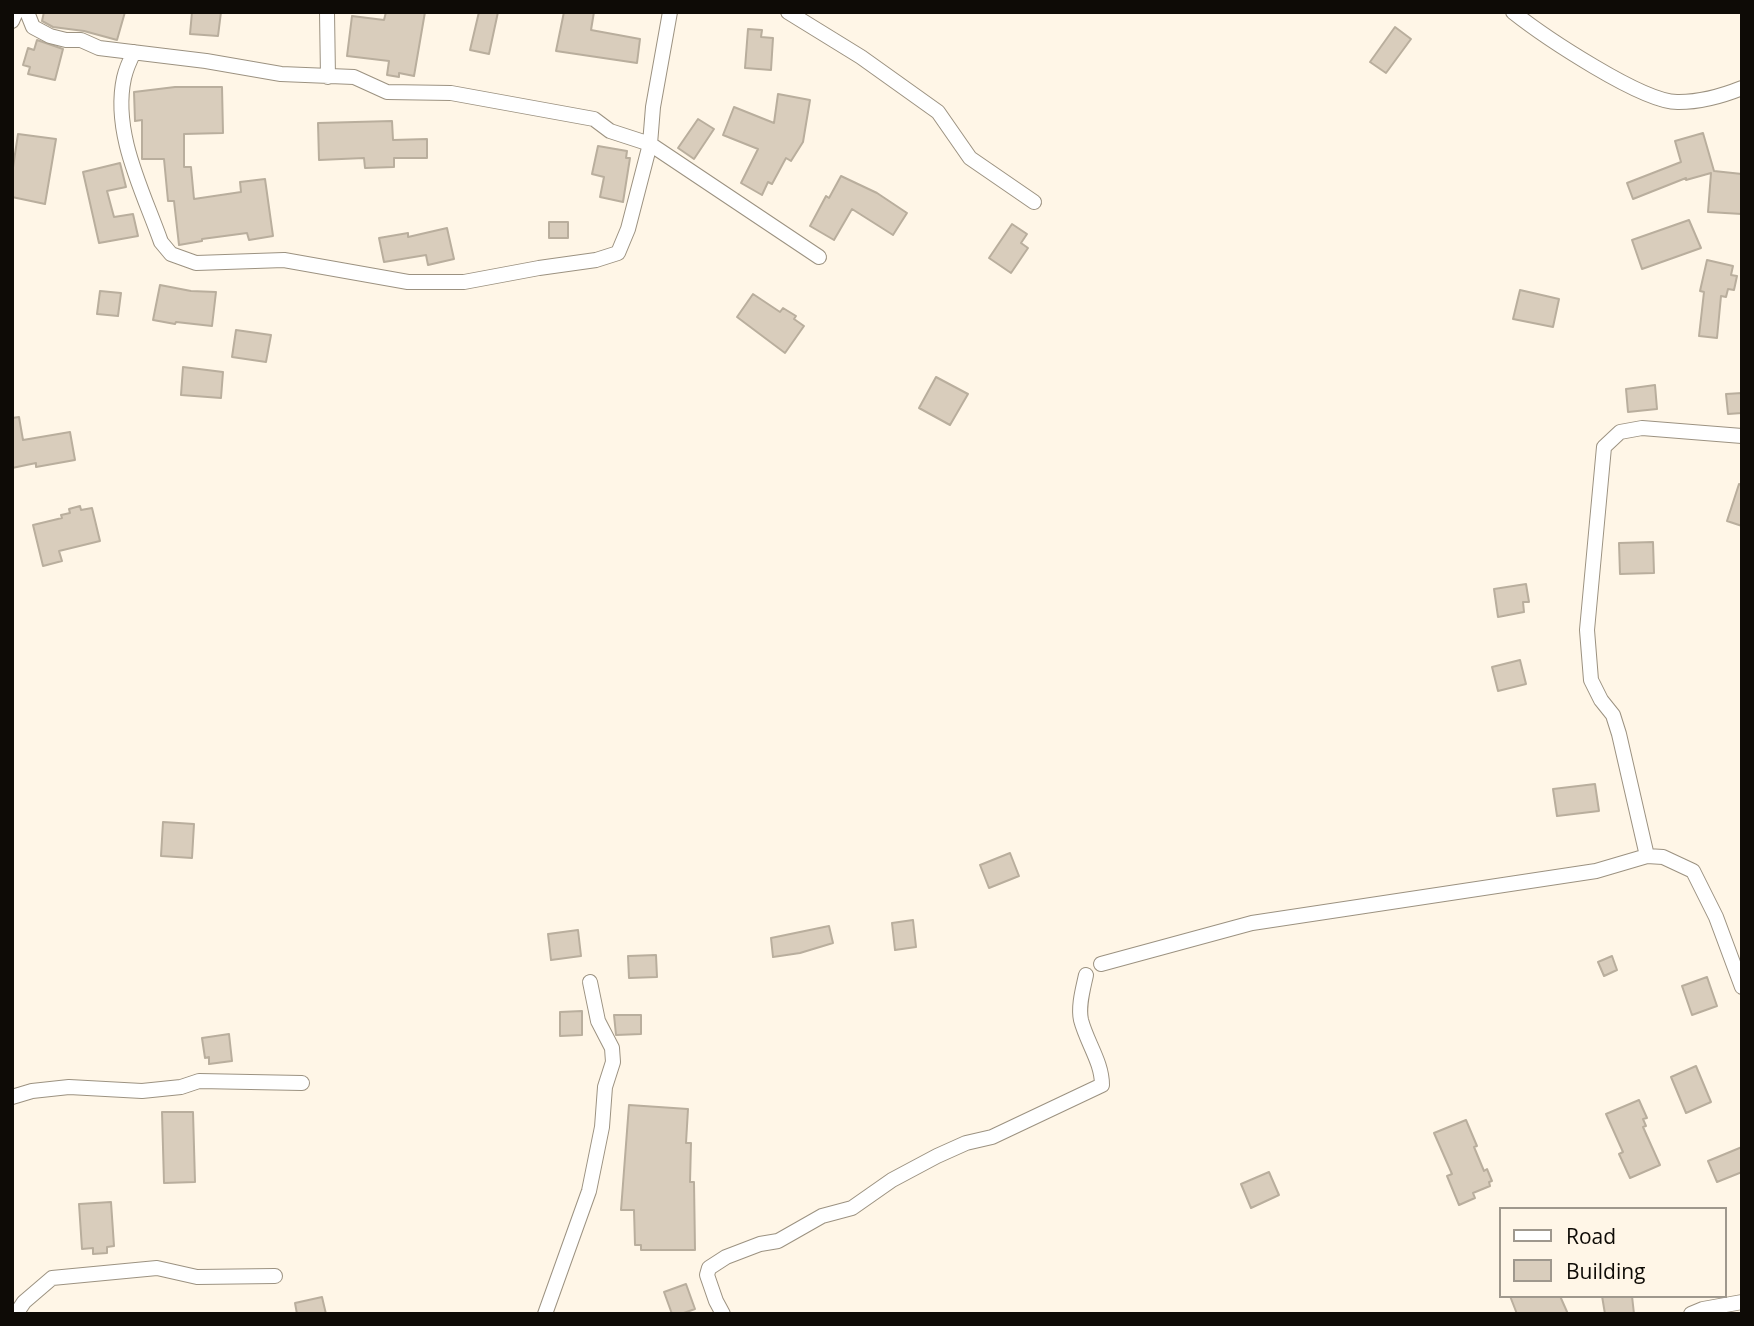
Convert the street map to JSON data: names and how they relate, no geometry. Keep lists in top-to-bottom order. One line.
{"legend":["Road","Building"]}
